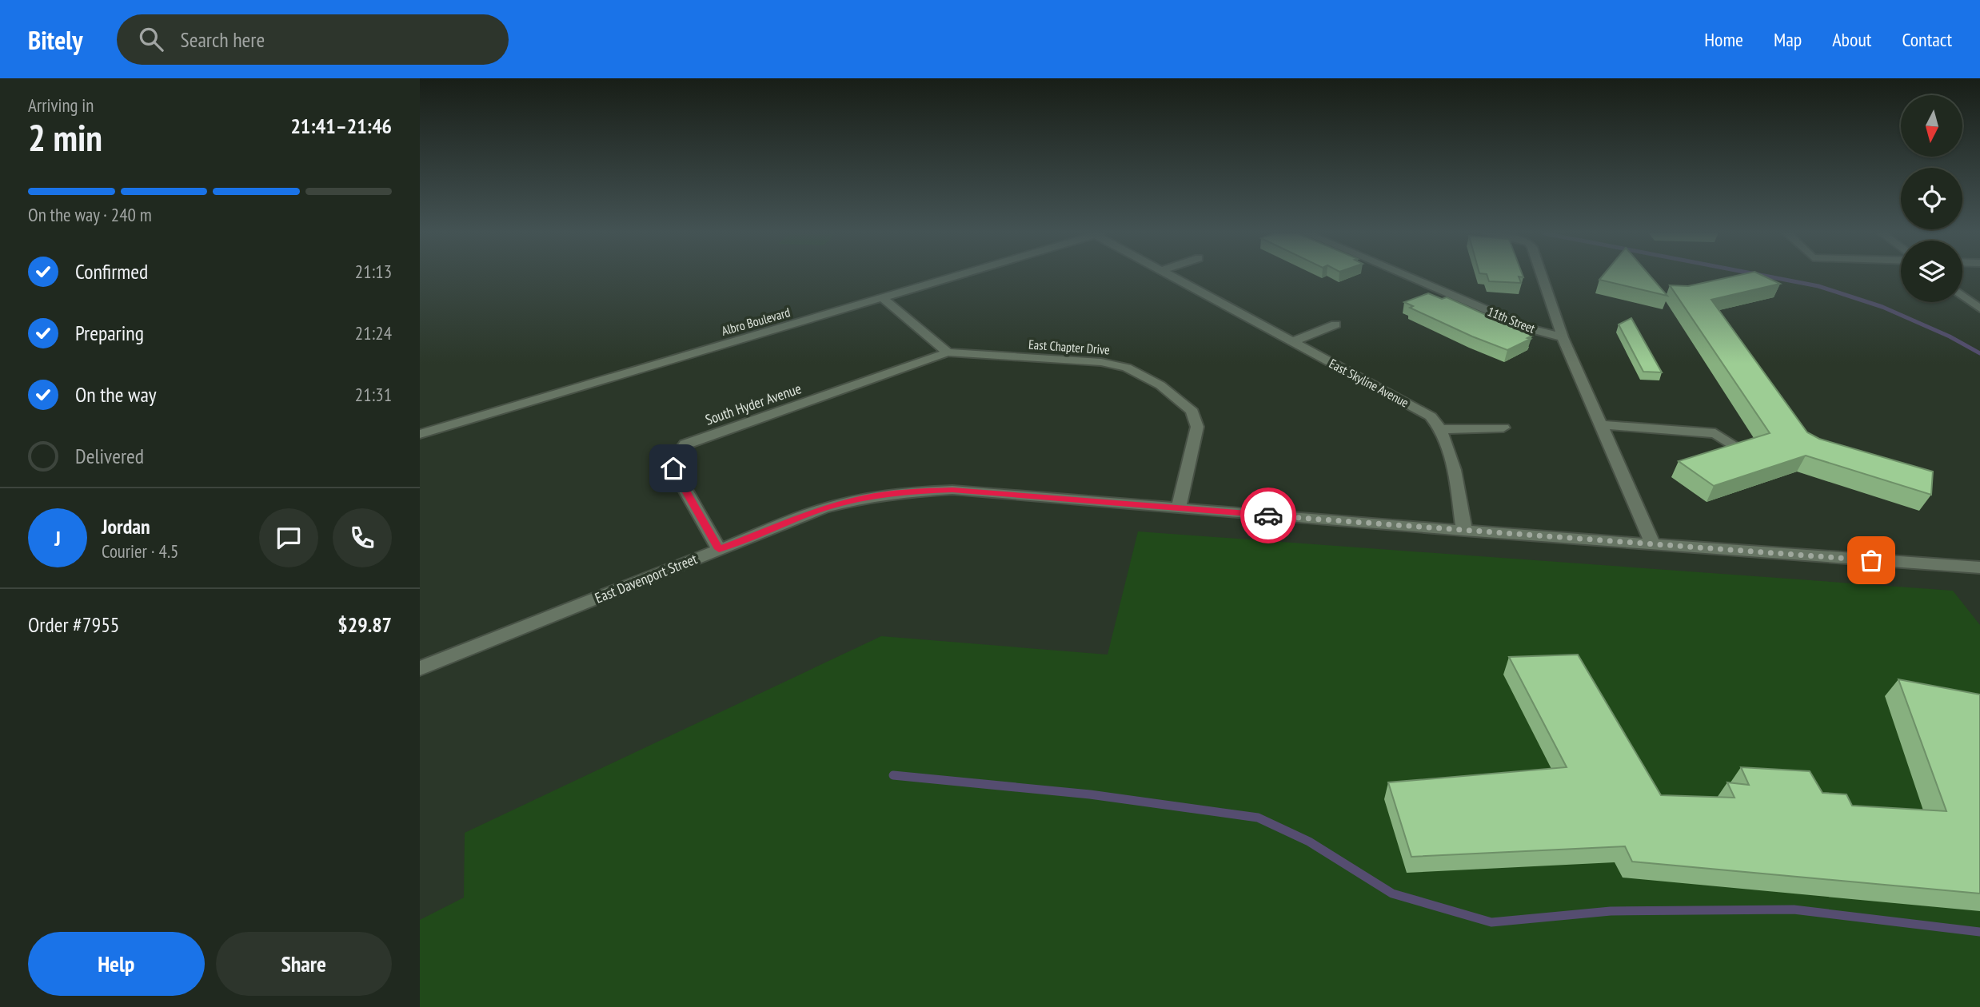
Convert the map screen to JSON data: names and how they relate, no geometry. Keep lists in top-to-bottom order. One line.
{"streets":{"street":["11th Street","Albro Boulevard","East Chapter Drive","East Skyline Avenue","South Hyder Avenue","East Davenport Street"]},"crossings":[["11th Street","East Davenport Street"],["East Chapter Drive","South Hyder Avenue"],["East Chapter Drive","East Davenport Street"],["East Skyline Avenue","East Davenport Street"],["South Hyder Avenue","East Davenport Street"]],"north":"bottom","page":{"header":"Bitely","search":"Search here","nav":["Home","Map","About","Contact"],"heading":["2 min","Arriving in","21:41–21:46"],"panel":["Jordan","Courier · 4.5","Order #7955","$29.87"],"bar":"On the way · 240 m","list":[["Confirmed","21:13"],["Preparing","21:24"],["On the way","21:31"],"Delivered"],"round":"J","buttons":["Help","Share"]}}
